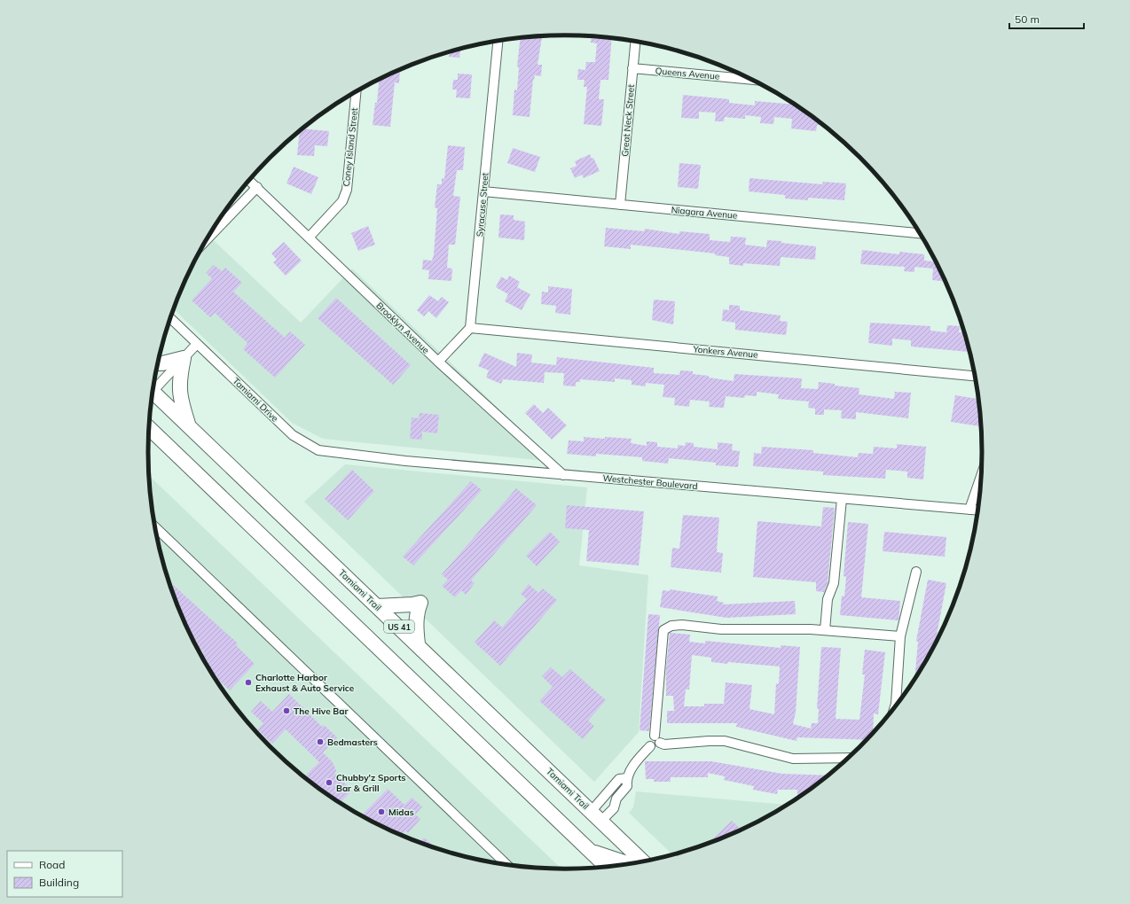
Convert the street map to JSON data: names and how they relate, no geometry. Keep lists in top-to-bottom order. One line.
{"streets":{"main road":["Tamiami Trail","US 41"],"street":["Queens Avenue","Great Neck Street","Coney Island Street","Syracuse Street","Niagara Avenue","Brooklyn Avenue","Yonkers Avenue","Tamiami Drive","Westchester Boulevard"]},"crossings":[["Queens Avenue","Great Neck Street"],["Great Neck Street","Niagara Avenue"],["Coney Island Street","Brooklyn Avenue"],["Syracuse Street","Niagara Avenue"],["Syracuse Street","Yonkers Avenue"],["Brooklyn Avenue","Westchester Boulevard"],["Tamiami Drive","Westchester Boulevard"]],"places":["Charlotte Harbor Exhaust & Auto Service","The Hive Bar","Bedmasters","Chubby'z Sports Bar & Grill","Midas"],"legend":["Road","Building"],"scale_bar":"50 m"}
